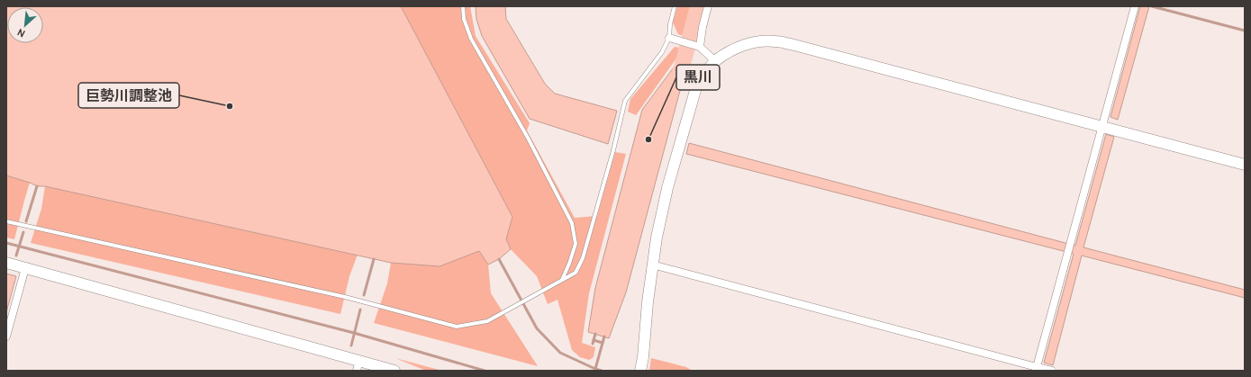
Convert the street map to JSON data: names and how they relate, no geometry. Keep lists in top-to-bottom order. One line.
{"places":["巨勢川調整池","黒川"],"north":"bottom left"}
